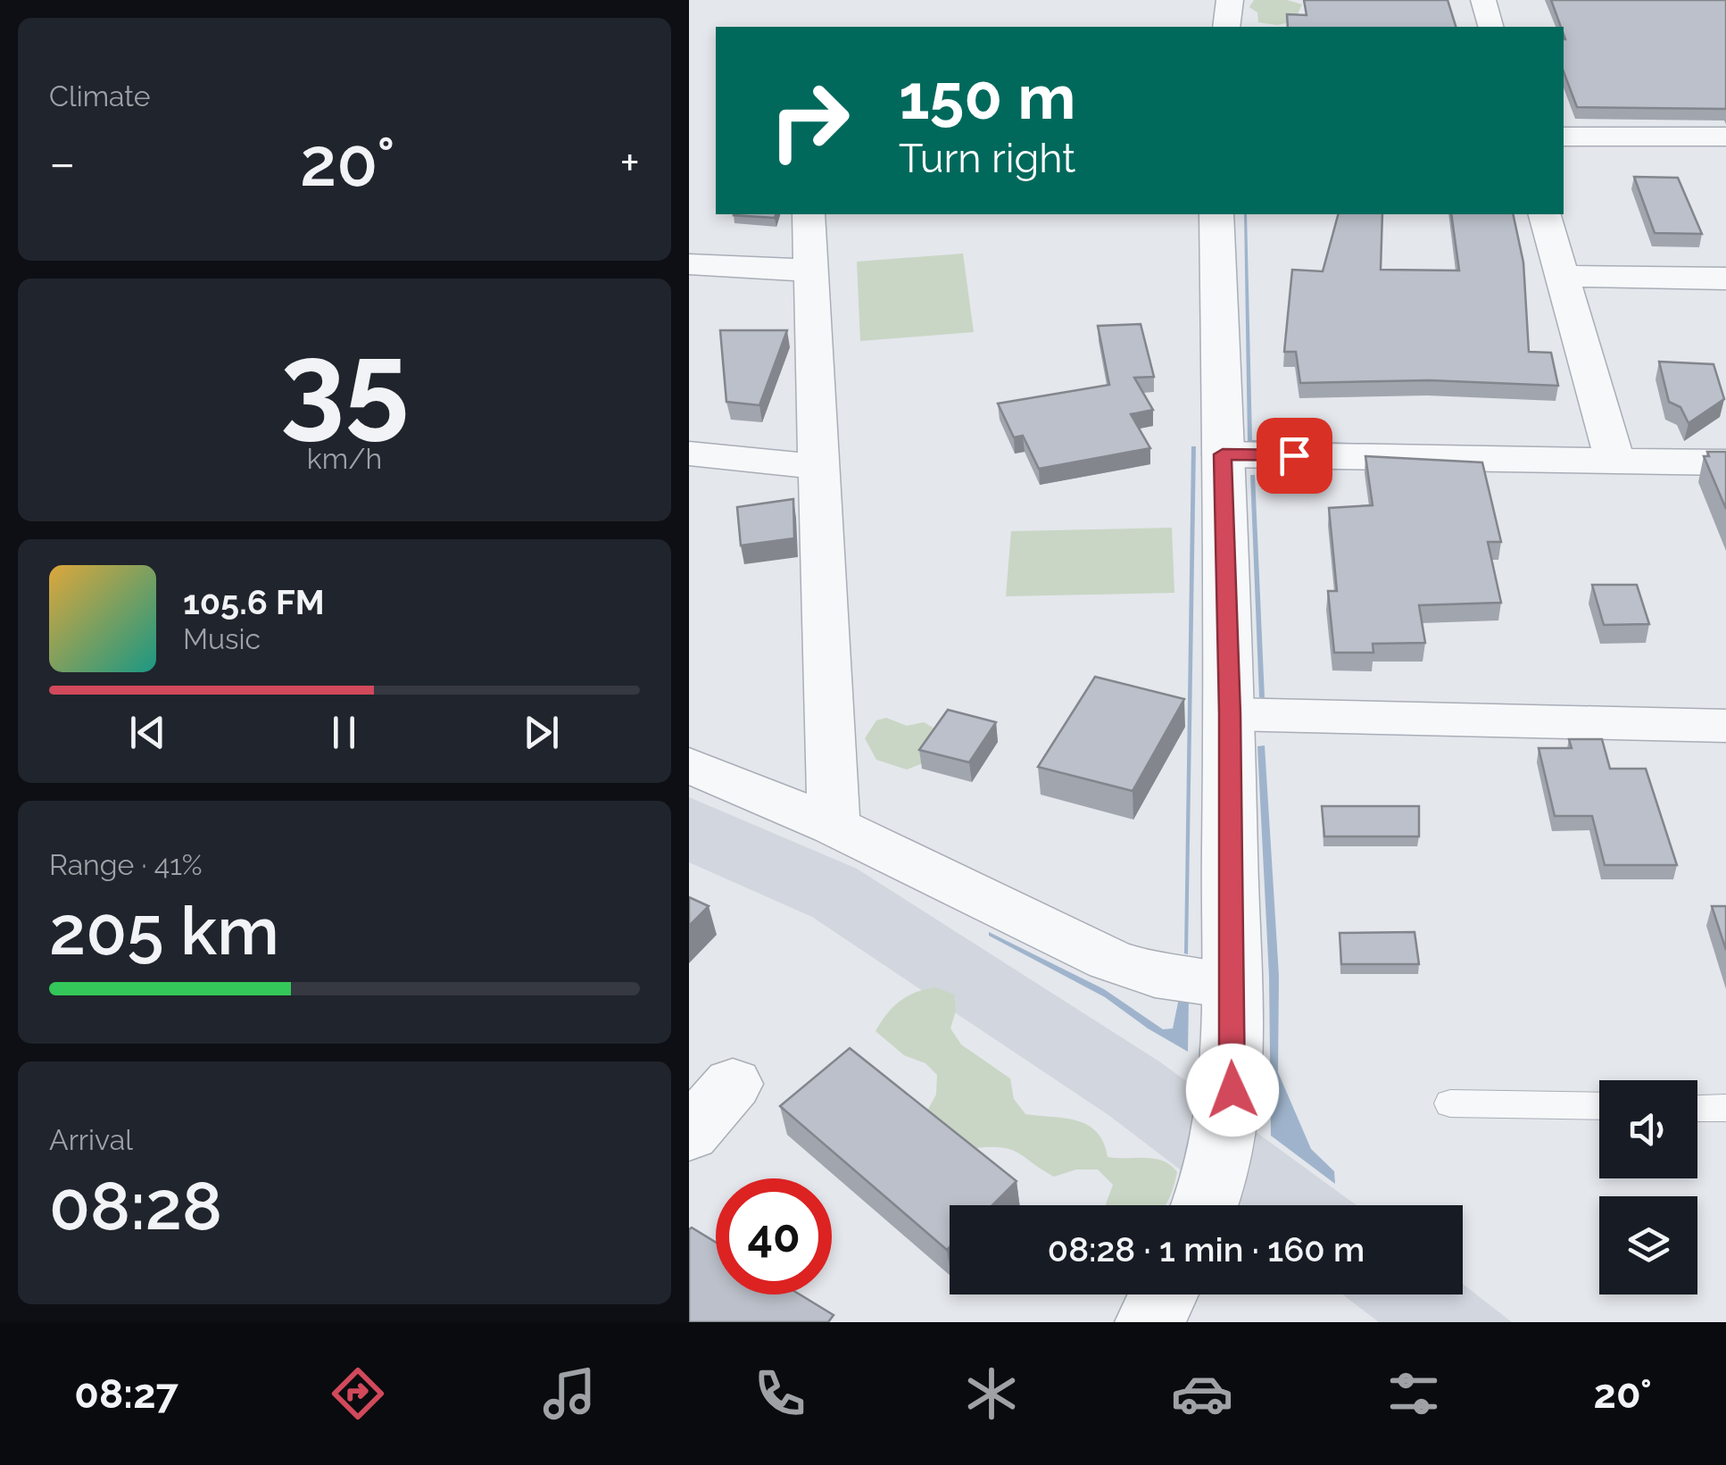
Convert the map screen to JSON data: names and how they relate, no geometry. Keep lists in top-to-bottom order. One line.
{"page":{"tile":["Climate",["35","km/h"],["Range · 41%","205 km"],["Arrival","08:28"]],"turn":["150 m","Turn right"],"heat":["−","20°","+"],"song":["105.6 FM","Music"],"limit":"40","trip":"08:28 · 1 min · 160 m","tabs":["08:27","20°"]}}
